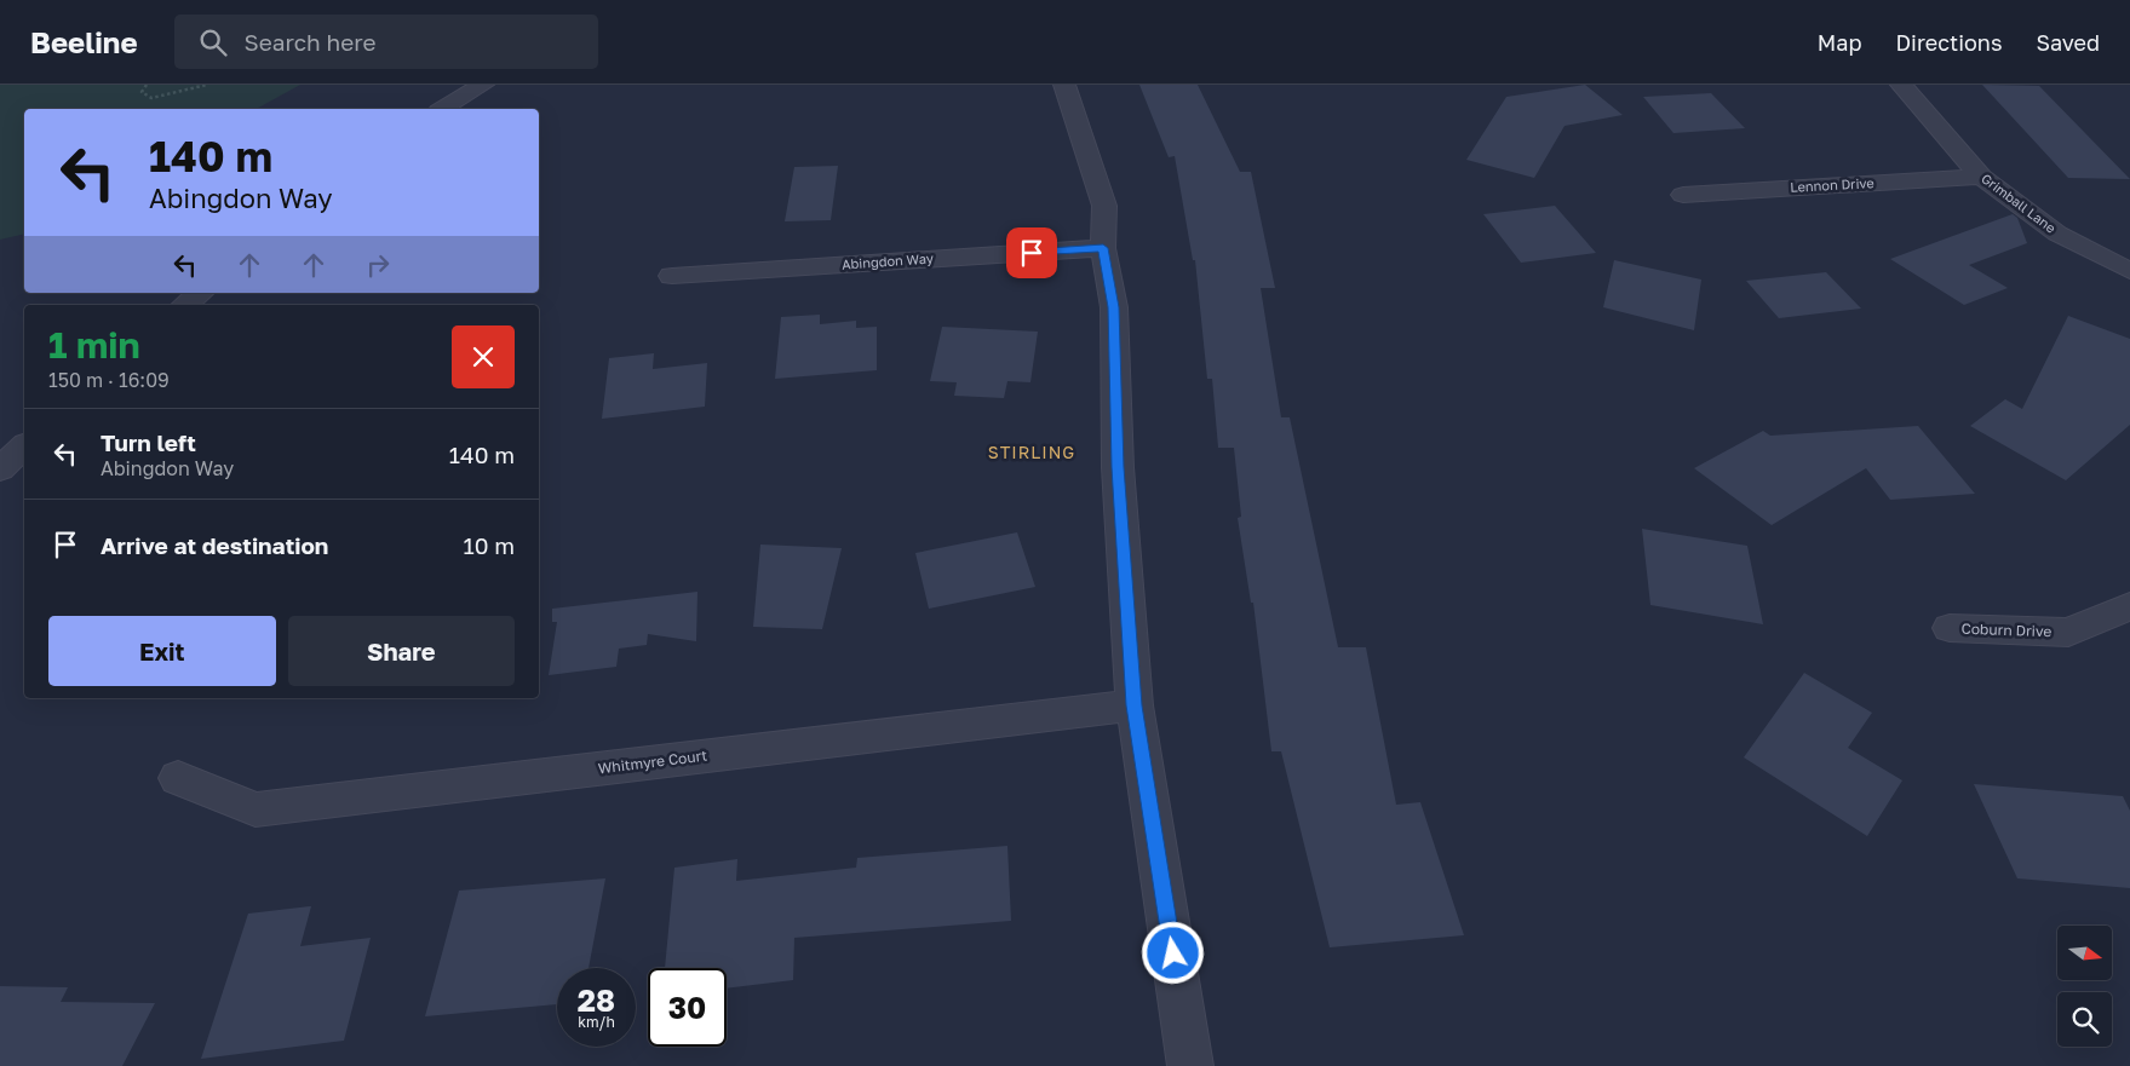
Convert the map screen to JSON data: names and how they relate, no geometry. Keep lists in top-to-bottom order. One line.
{"streets":{"street":["Lennon Drive","Grimball Lane","Abingdon Way","Coburn Drive","Whitmyre Court"]},"crossings":[["Lennon Drive","Grimball Lane"]],"districts":["STIRLING"],"north":"right","page":{"header":"Beeline","search":"Search here","nav":["Map","Directions","Saved"],"turn":["140 m","Abingdon Way"],"heading":["1 min","150 m · 16:09"],"list":[{"name":"Turn left","note":"Abingdon Way","value":"140 m"},{"name":"Arrive at destination","value":"10 m"}],"buttons":["Exit","Share"],"speed":"28 km/h","limit":"30"}}
